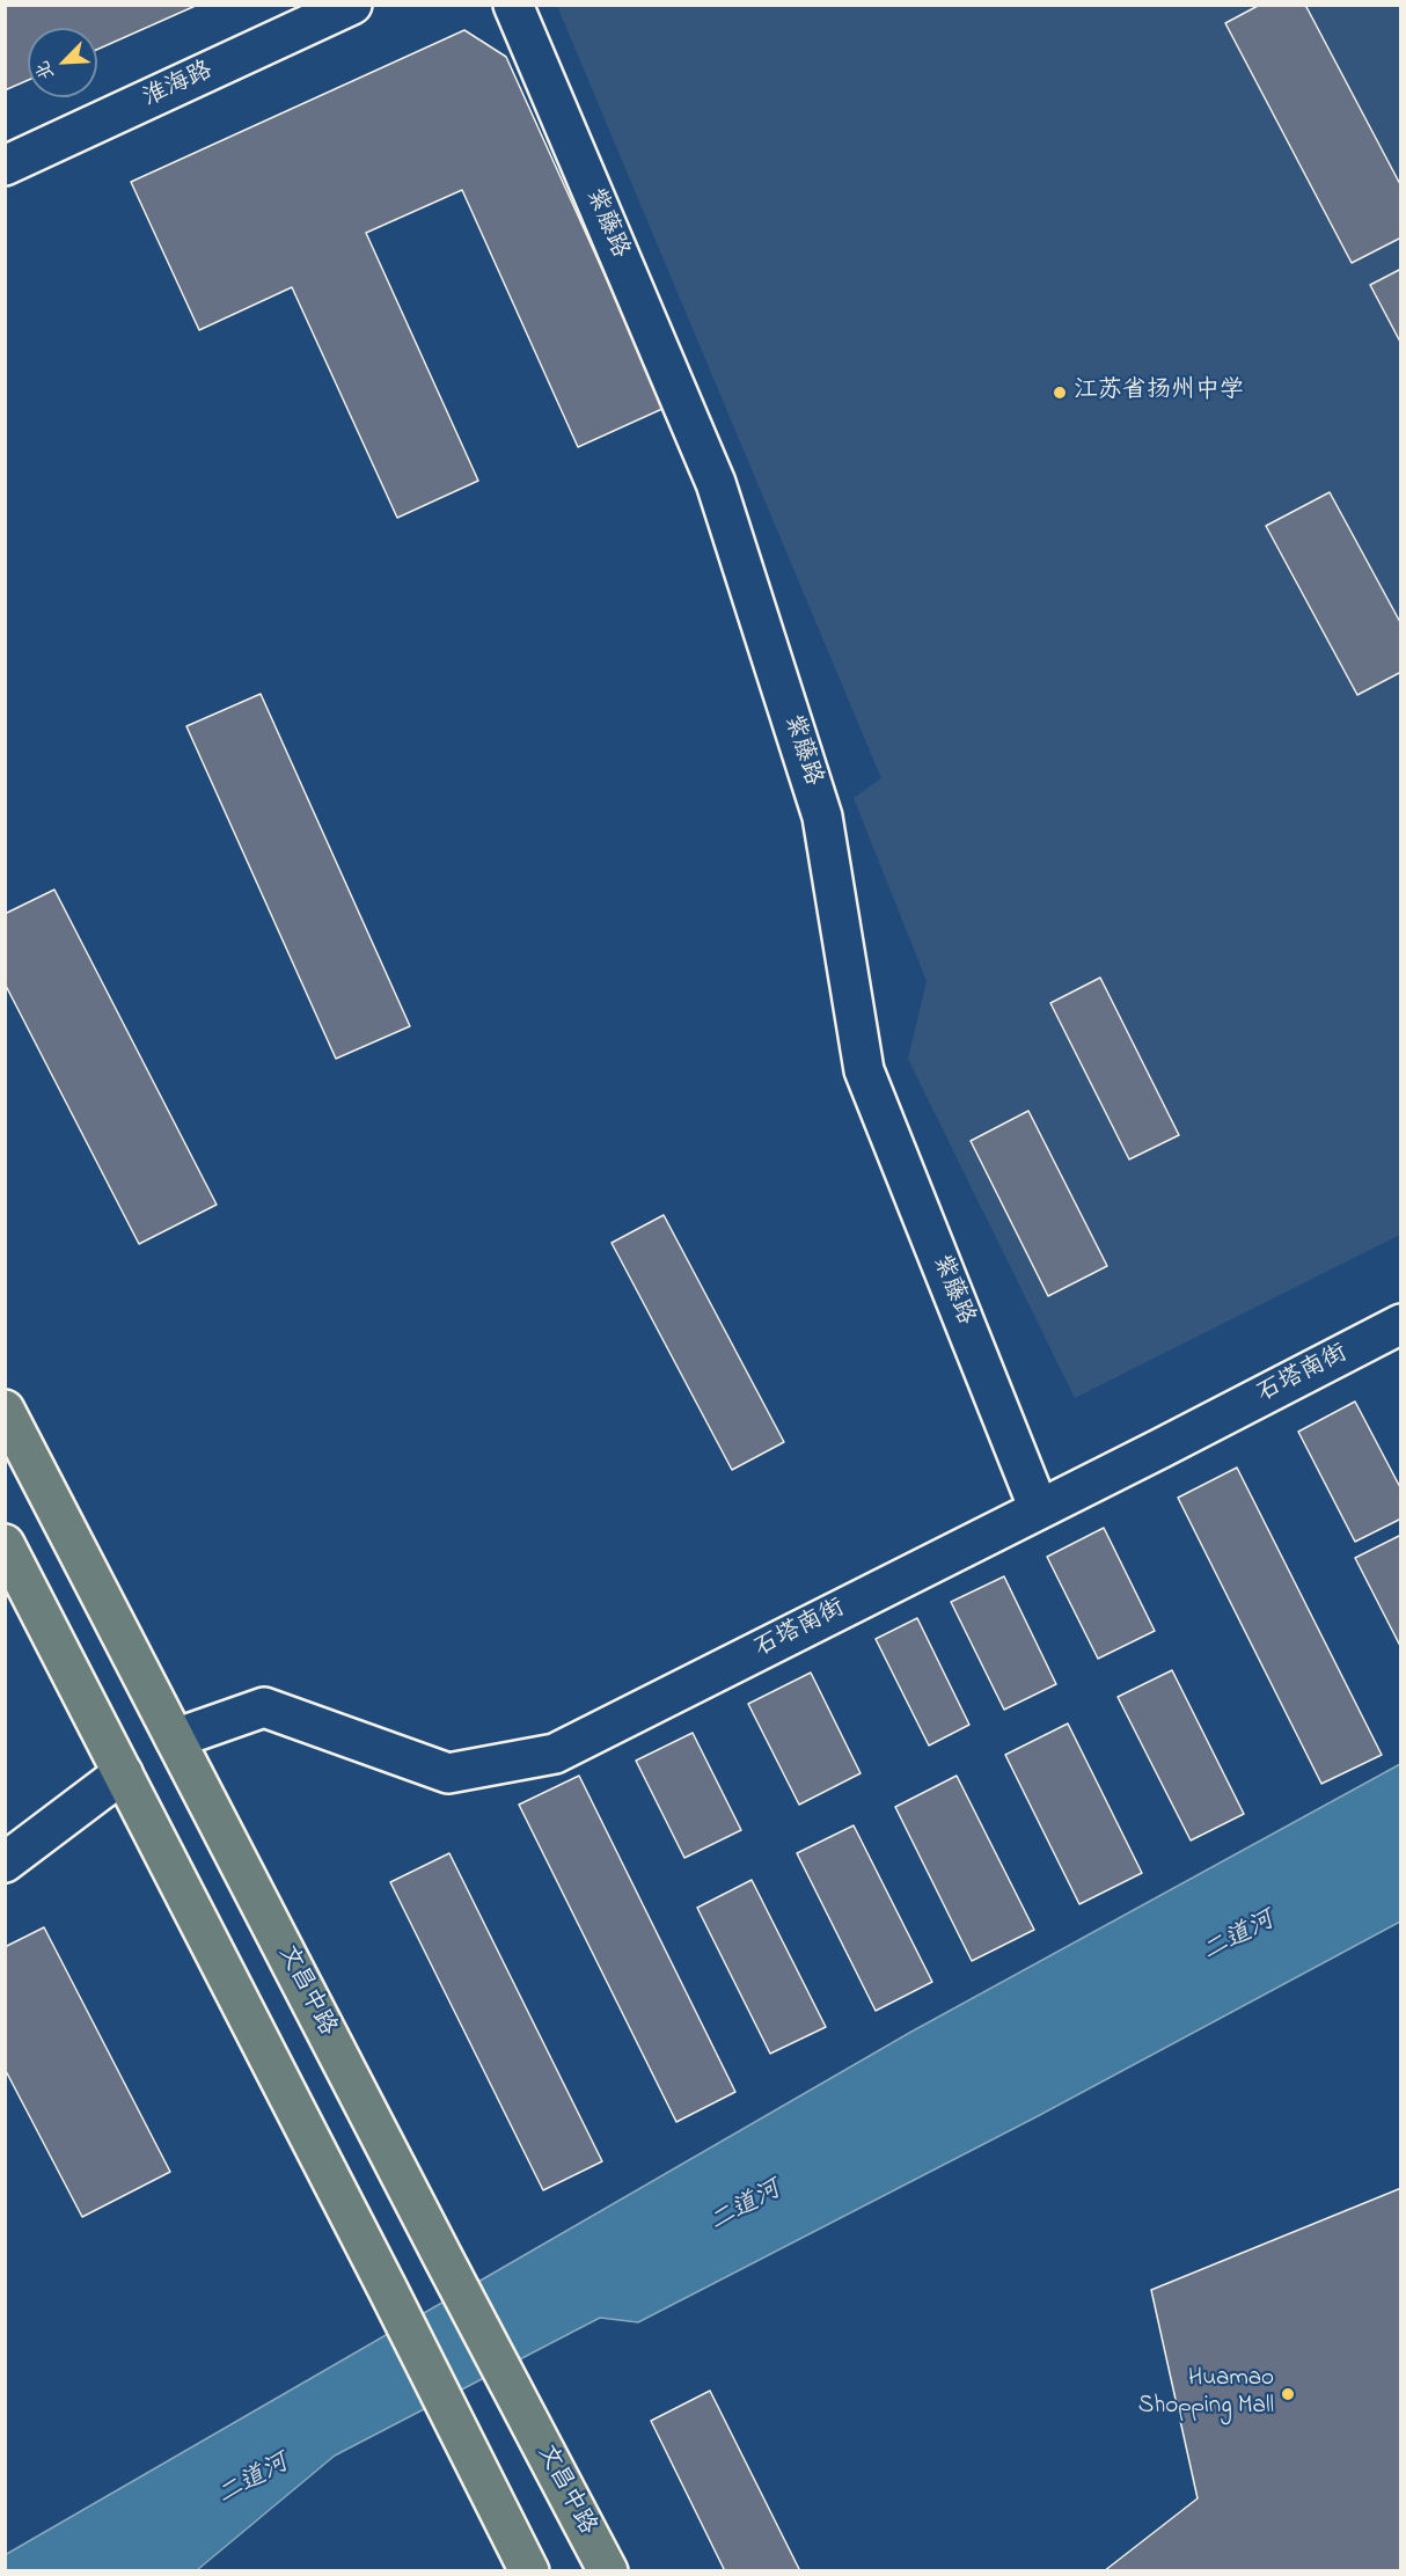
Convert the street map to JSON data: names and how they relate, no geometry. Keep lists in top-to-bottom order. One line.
{"streets":{"main road":["文昌中路"],"street":["淮海路","紫藤路","石塔南街"]},"crossings":[["紫藤路","石塔南街"],["石塔南街","文昌中路"]],"water":["二道河"],"places":["江苏省扬州中学","Huamao Shopping Mall"],"north":"bottom left"}
